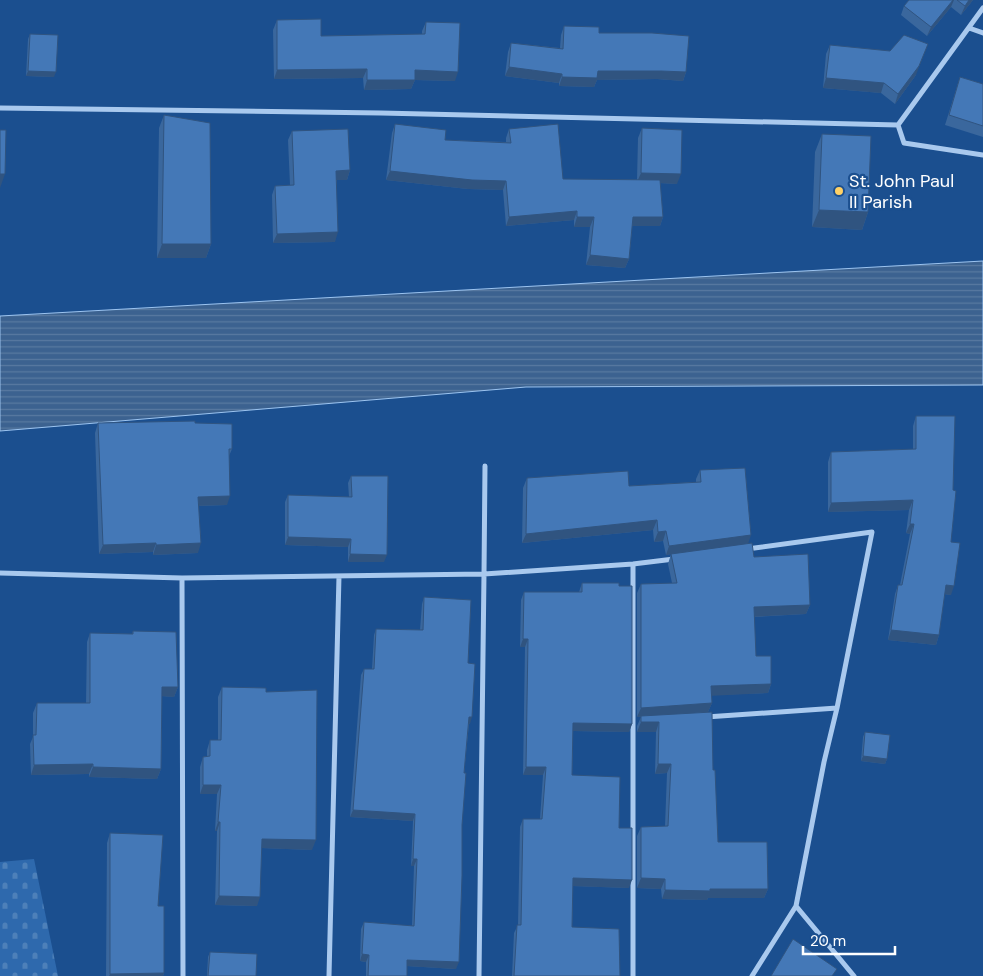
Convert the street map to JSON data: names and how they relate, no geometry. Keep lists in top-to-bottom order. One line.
{"places":["St. John Paul II Parish"],"scale_bar":"20 m"}
